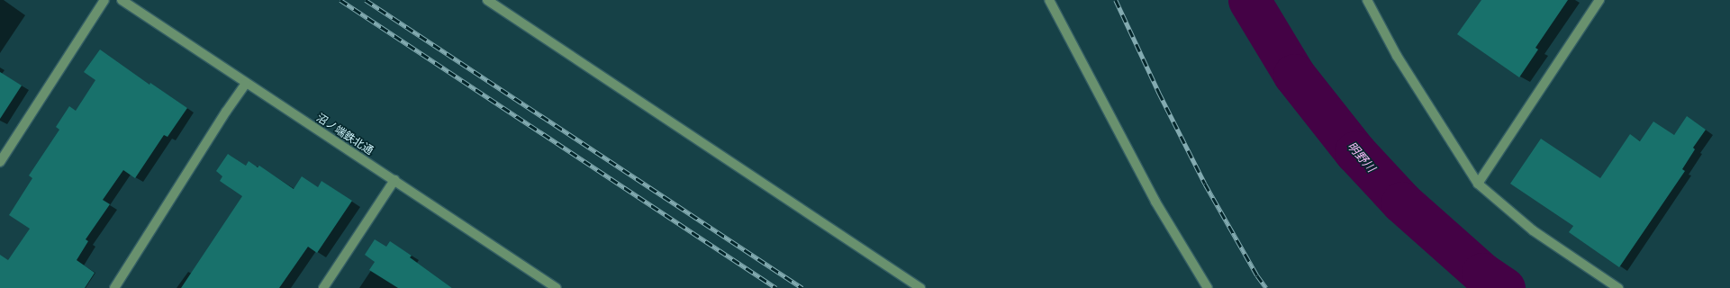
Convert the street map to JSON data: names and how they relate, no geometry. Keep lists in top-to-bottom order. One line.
{"streets":{"street":["沼ノ端鉄北通"]},"water":["明野川"]}
